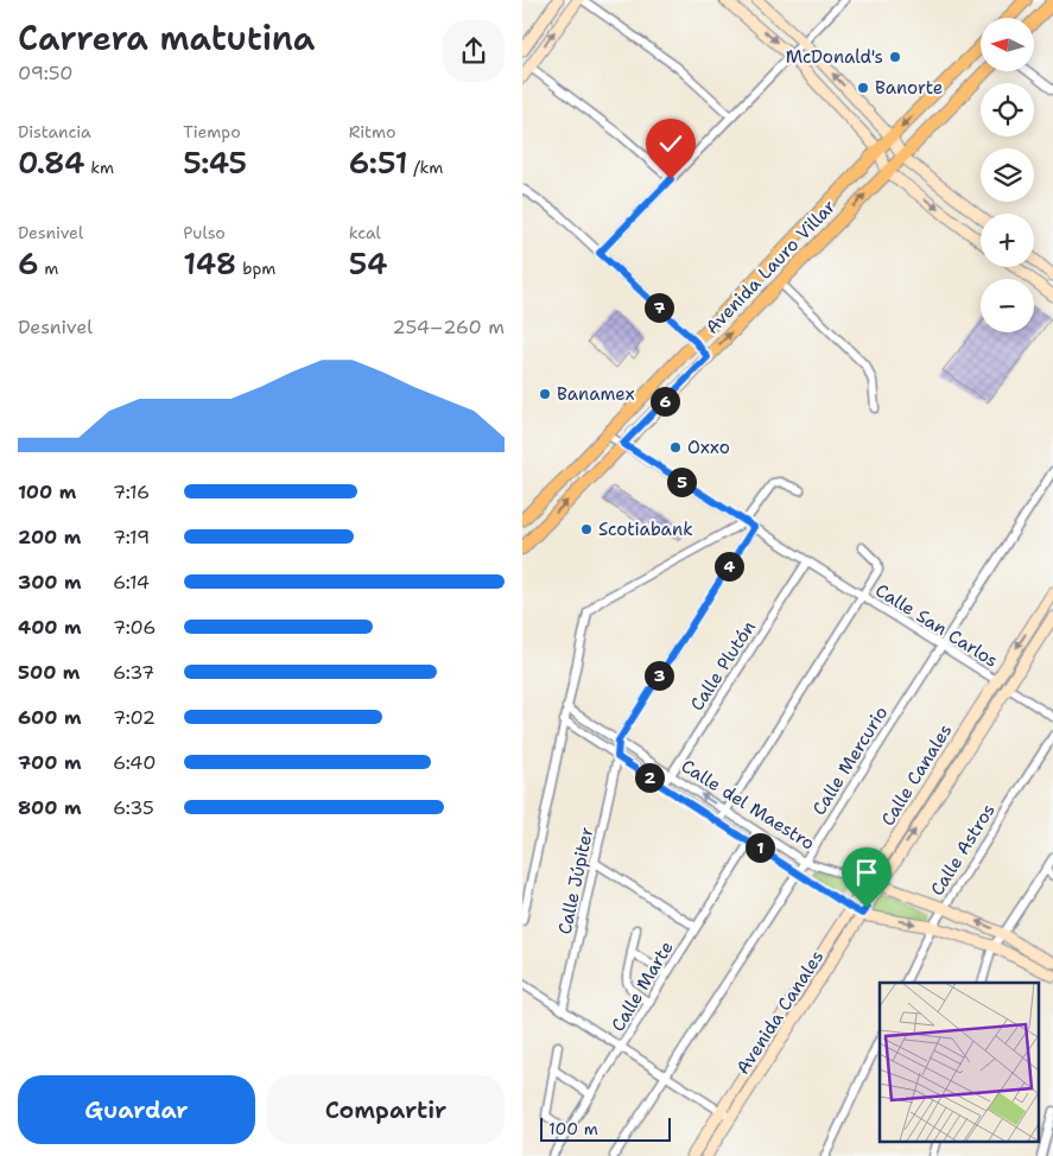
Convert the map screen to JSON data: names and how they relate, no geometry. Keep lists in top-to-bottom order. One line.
{"streets":{"main road":["Avenida Lauro Villar","Calle Canales","Calle del Maestro","Avenida Canales"],"street":["Calle San Carlos","Calle Plutón","Calle Mercurio","Calle Astros","Calle Júpiter","Calle Marte"]},"crossings":[["Avenida Lauro Villar","Calle San Carlos"],["Calle San Carlos","Calle Plutón"],["Calle San Carlos","Calle Mercurio"],["Calle San Carlos","Calle Canales"],["Calle Plutón","Calle del Maestro"],["Calle Mercurio","Calle del Maestro"],["Calle Canales","Calle del Maestro"],["Calle Canales","Avenida Canales"],["Calle del Maestro","Calle Astros"],["Calle del Maestro","Calle Júpiter"],["Calle del Maestro","Calle Marte"],["Calle del Maestro","Avenida Canales"]],"places":["McDonald's","Banorte","Banamex","Oxxo","Scotiabank"],"scale_bar":"100 m","north":"left","page":{"heading":["Carrera matutina","09:50"],"map_buttons":["+","−"],"stats":[["Distancia","0.84 km"],["Tiempo","5:45"],["Ritmo","6:51 /km"],["Desnivel","6 m"],["Pulso","148 bpm"],["kcal","54"]],"pins":["7","6","5","4","3","2","1"],"chart":["Desnivel","254–260 m"],"list":[{"name":"100 m","note":"7:16"},{"name":"200 m","note":"7:19"},{"name":"300 m","note":"6:14"},{"name":"400 m","note":"7:06"},{"name":"500 m","note":"6:37"},{"name":"600 m","note":"7:02"},{"name":"700 m","note":"6:40"},{"name":"800 m","note":"6:35"}],"buttons":["Guardar","Compartir"],"scale":"100 m"}}
